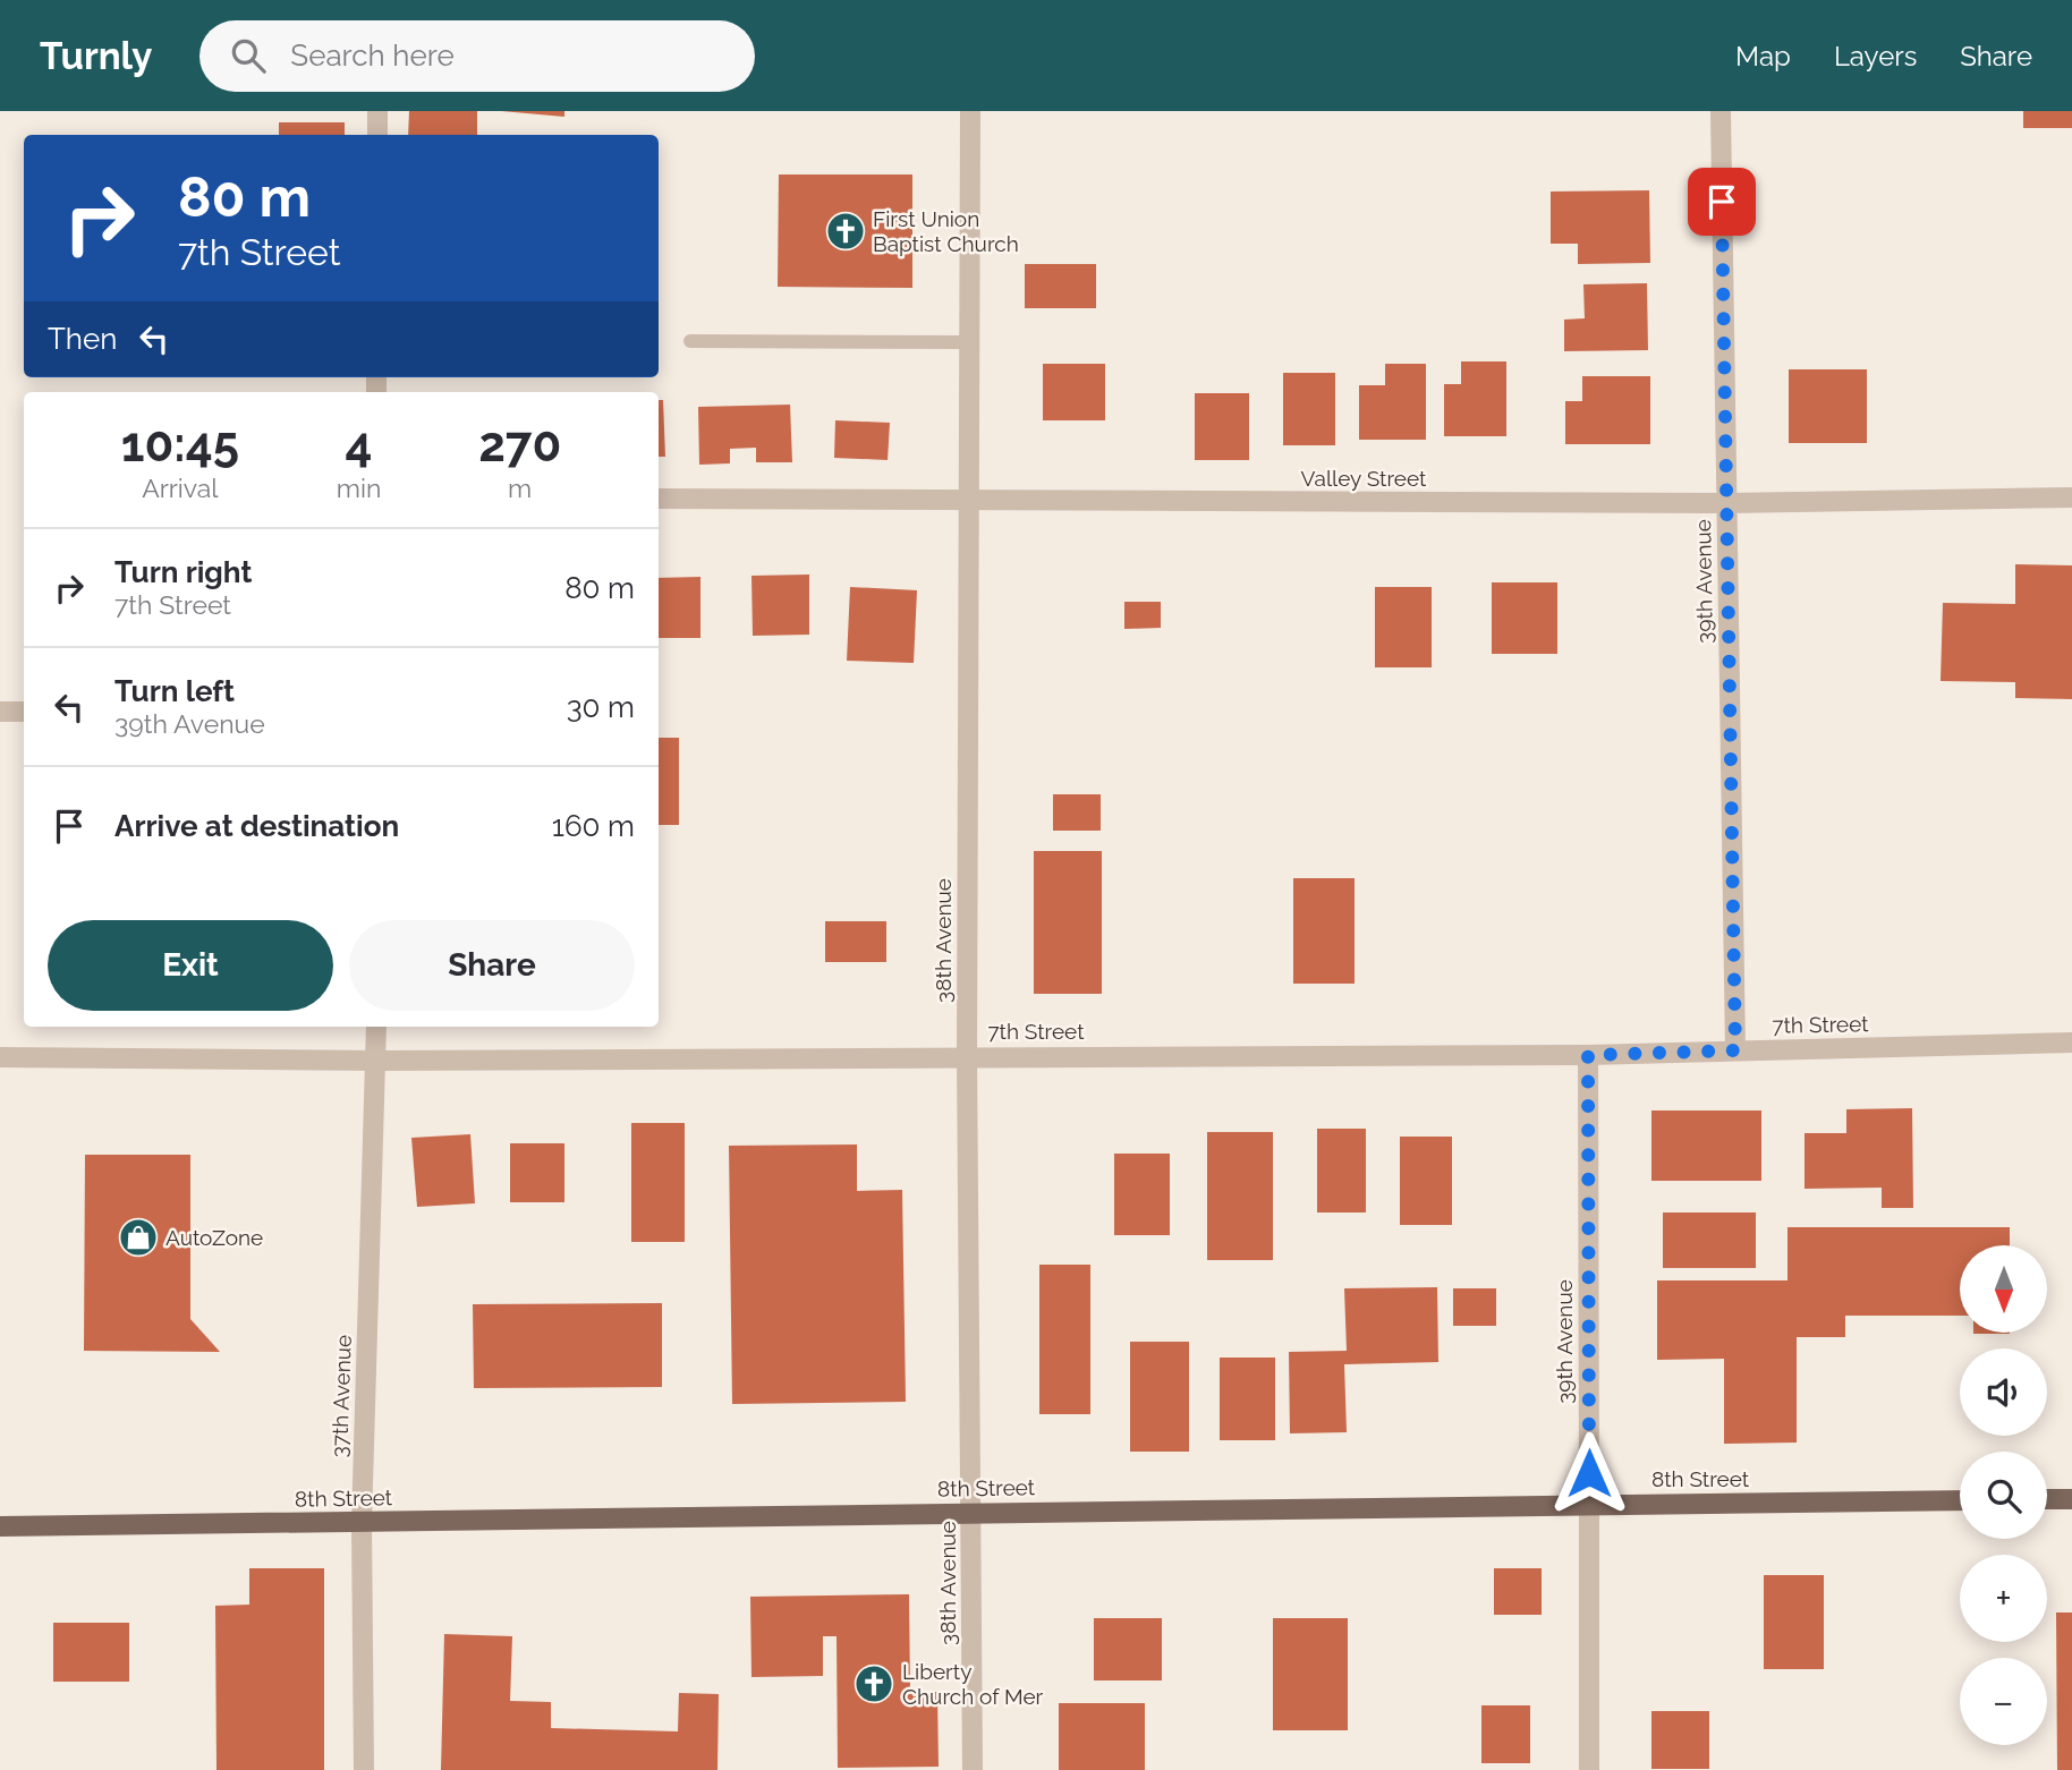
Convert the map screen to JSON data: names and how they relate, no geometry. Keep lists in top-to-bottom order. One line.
{"streets":{"main road":["8th Street"],"street":["Valley Street","39th Avenue","38th Avenue","7th Street","37th Avenue"]},"crossings":[["Valley Street","39th Avenue"],["Valley Street","38th Avenue"],["39th Avenue","7th Street"],["39th Avenue","8th Street"],["38th Avenue","7th Street"],["38th Avenue","8th Street"],["7th Street","37th Avenue"],["37th Avenue","8th Street"]],"places":{"church":["First Union Baptist Church","Liberty Church of Mer"],"shop":["AutoZone"]},"north":"bottom","page":{"header":"Turnly","search":"Search here","nav":["Map","Layers","Share"],"turn":["80 m","7th Street"],"then":"Then","eta":["10:45","Arrival","4","min","270","m"],"list":[{"name":"Turn right","note":"7th Street","value":"80 m"},{"name":"Turn left","note":"39th Avenue","value":"30 m"},{"name":"Arrive at destination","value":"160 m"}],"buttons":["Exit","Share"],"map_buttons":["+","−"]}}
